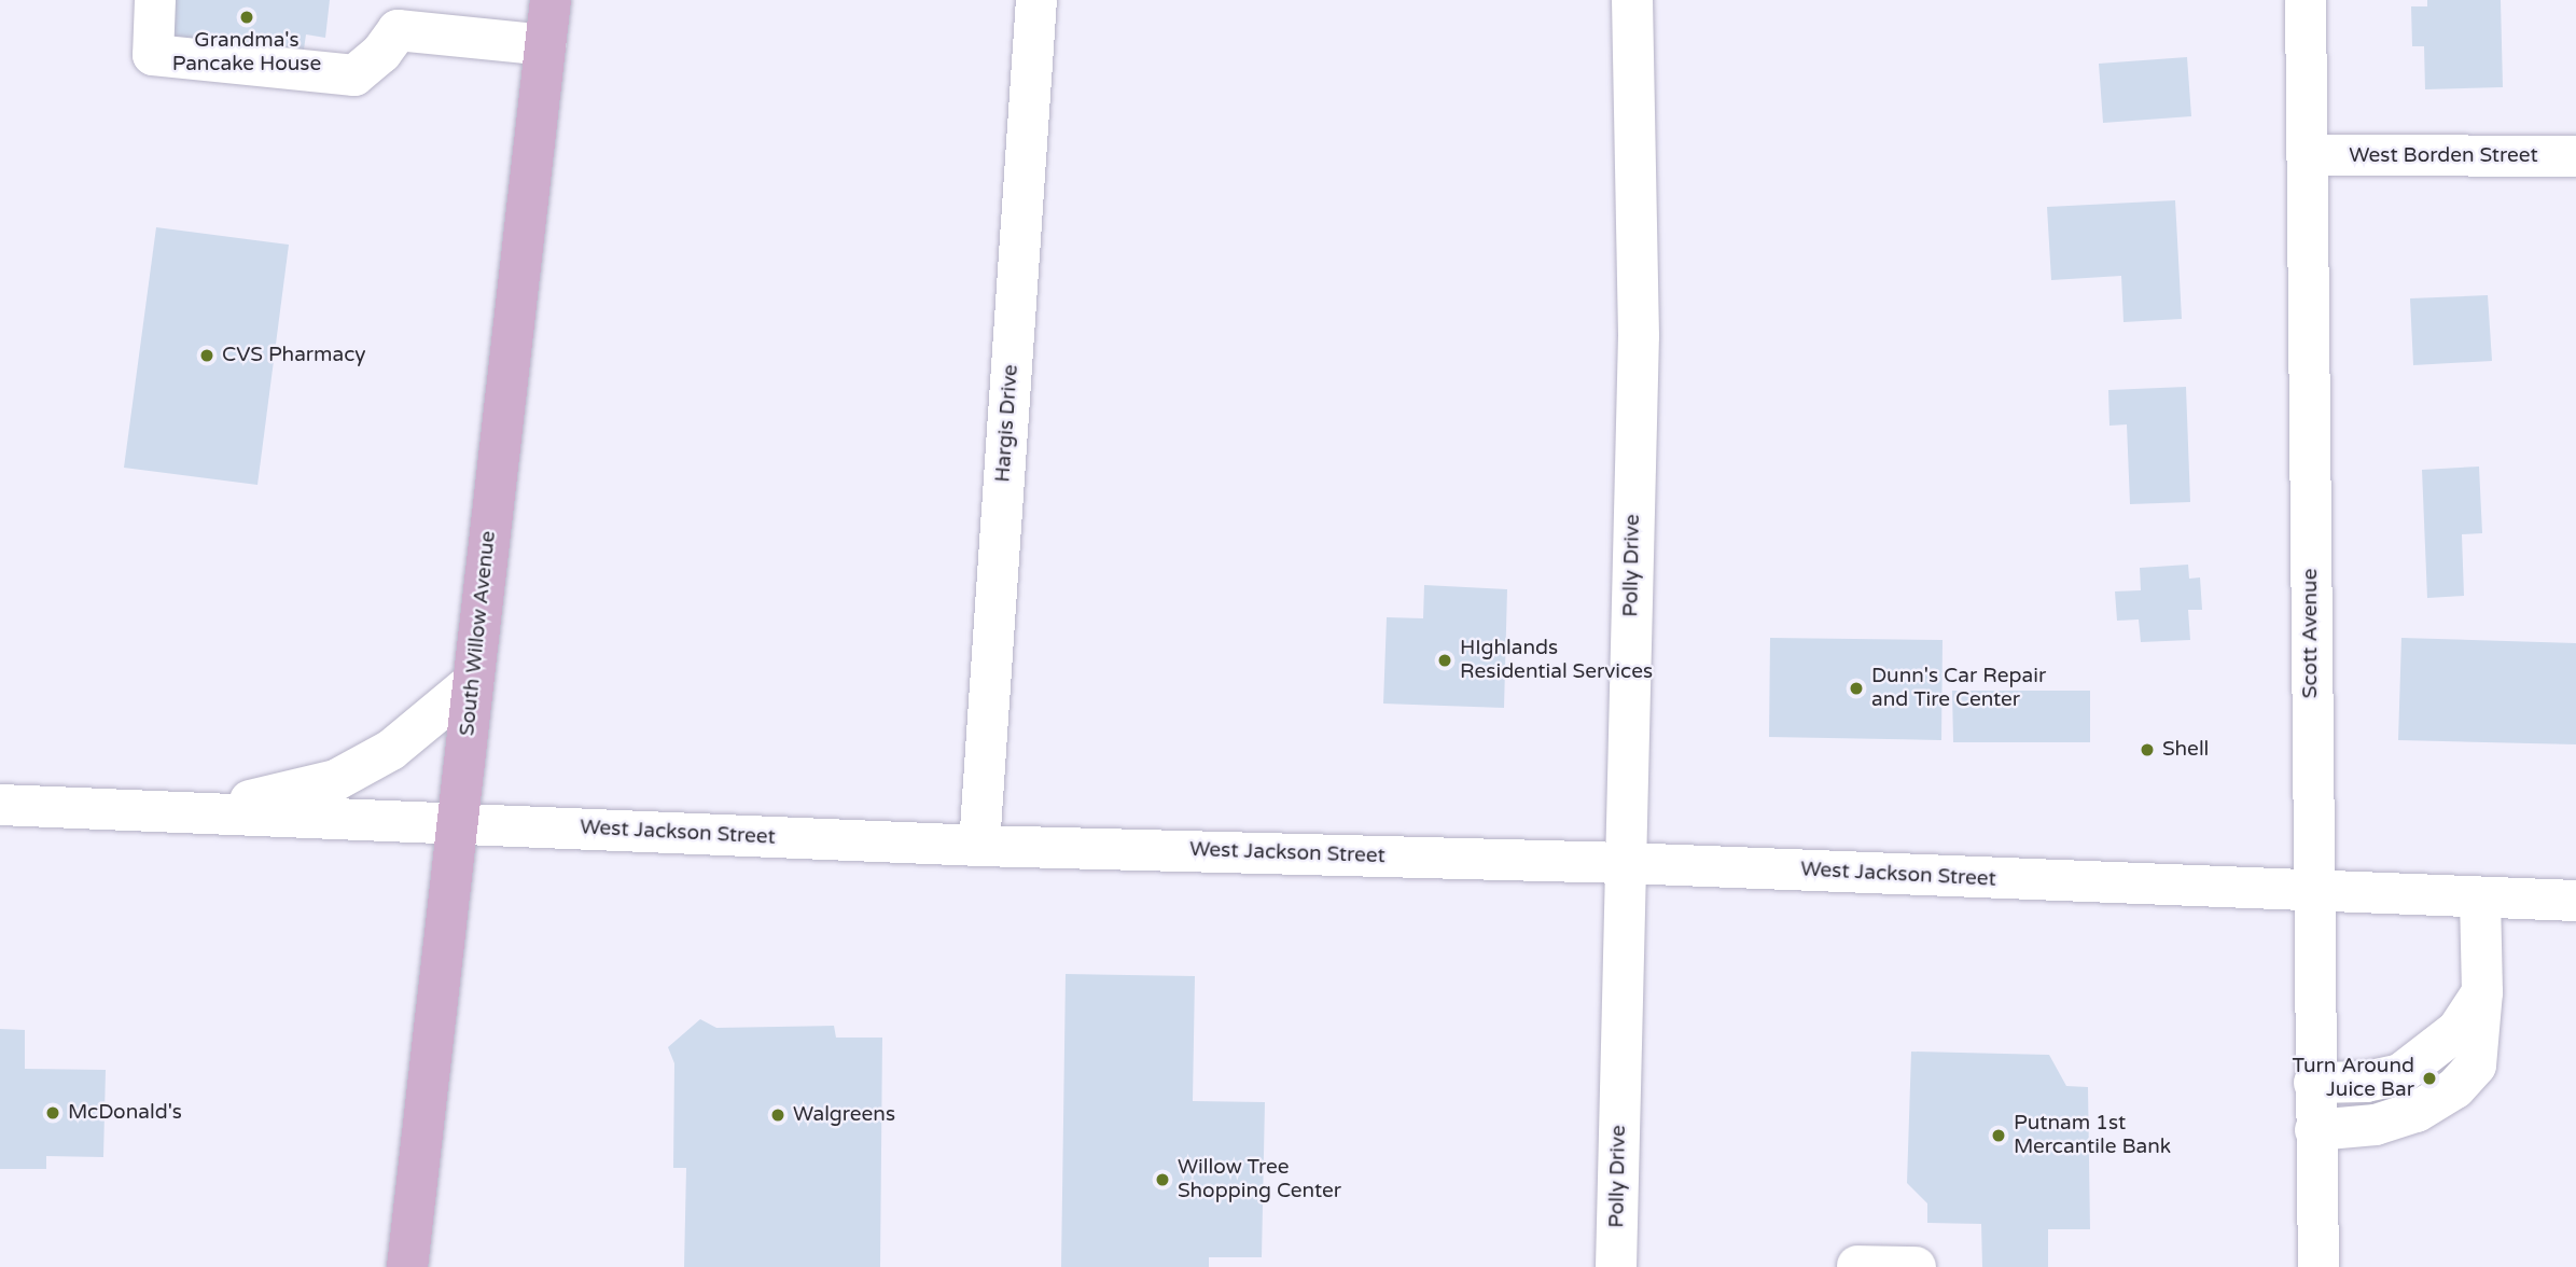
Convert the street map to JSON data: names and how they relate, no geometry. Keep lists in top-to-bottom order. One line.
{"streets":{"main road":["South Willow Avenue"],"street":["West Borden Street","Hargis Drive","Polly Drive","Scott Avenue","West Jackson Street"]},"crossings":[["West Borden Street","Scott Avenue"],["Hargis Drive","West Jackson Street"],["Polly Drive","West Jackson Street"],["South Willow Avenue","West Jackson Street"],["Scott Avenue","West Jackson Street"]],"places":["Grandma's Pancake House","CVS Pharmacy","HIghlands Residential Services","Dunn's Car Repair and Tire Center","Shell","Turn Around Juice Bar","McDonald's","Walgreens","Putnam 1st Mercantile Bank","Willow Tree Shopping Center"]}
